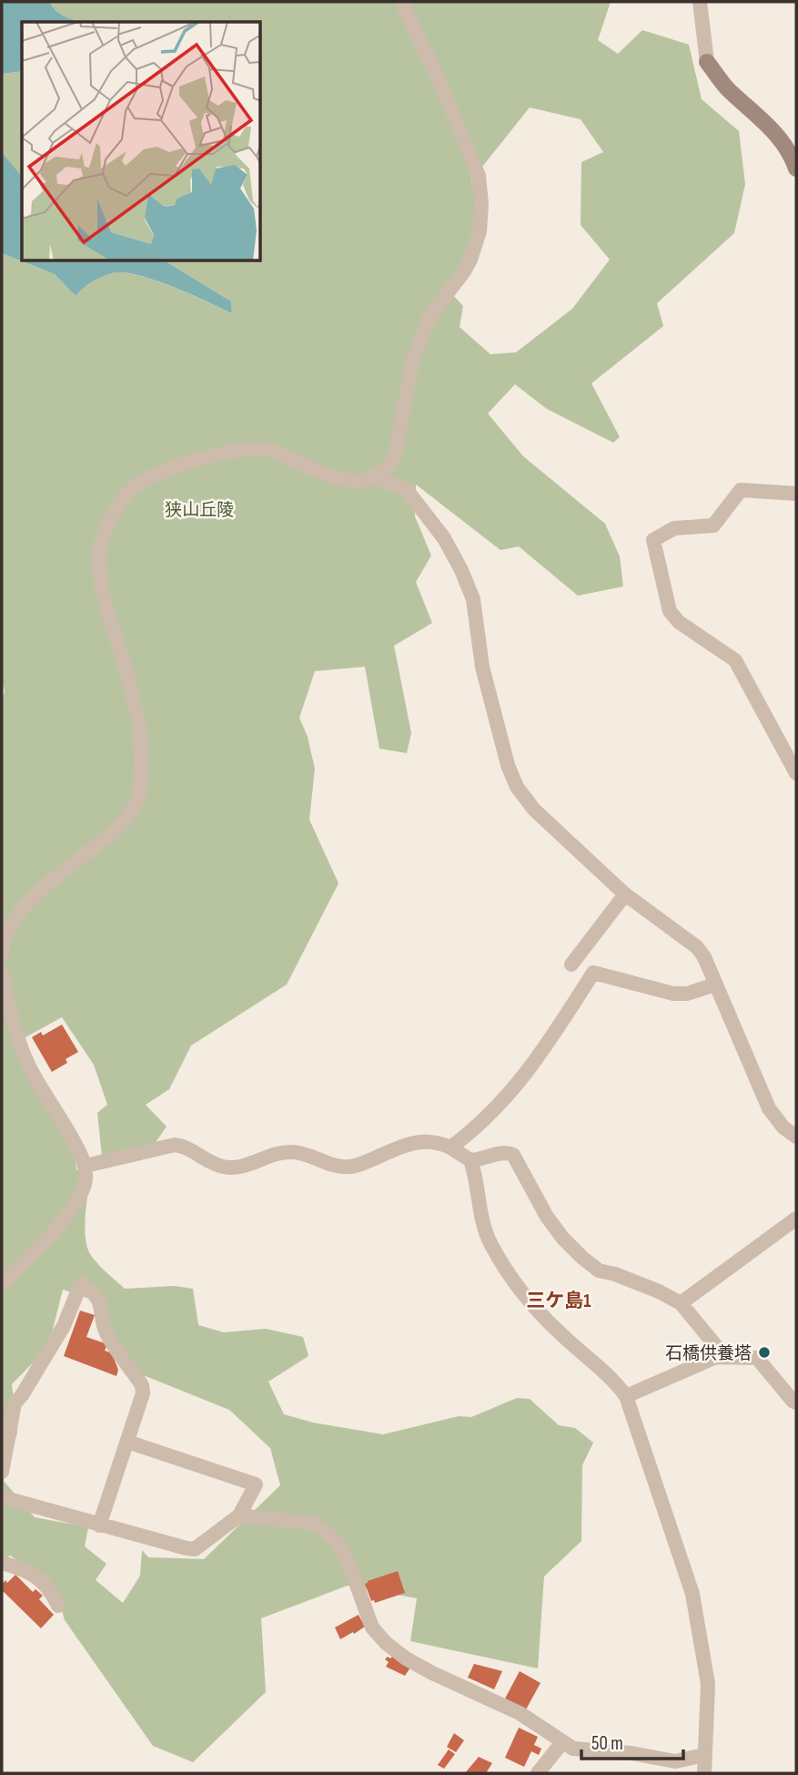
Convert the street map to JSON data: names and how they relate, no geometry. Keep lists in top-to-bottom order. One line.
{"districts":["三ケ島1"],"parks":["狭山丘陵"],"places":["石橋供養塔"],"scale_bar":"50 m"}
